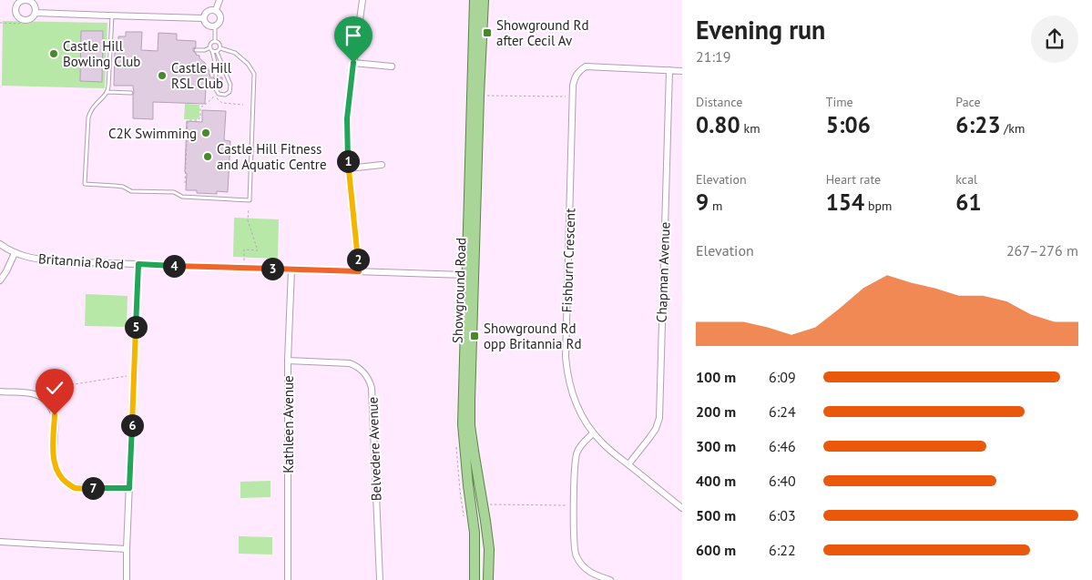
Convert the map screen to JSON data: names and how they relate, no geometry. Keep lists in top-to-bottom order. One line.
{"streets":{"main road":["Showground Road"],"street":["Fishburn Crescent","Britannia Road","Chapman Avenue","Kathleen Avenue","Belvedere Avenue"]},"crossings":[["Fishburn Crescent","Chapman Avenue"],["Britannia Road","Showground Road"],["Britannia Road","Kathleen Avenue"],["Kathleen Avenue","Belvedere Avenue"]],"places":{"transit":["Showground Rd after Cecil Av","Showground Rd opp Britannia Rd"],"other":["Castle Hill Bowling Club","Castle Hill RSL Club","C2K Swimming","Castle Hill Fitness and Aquatic Centre"]},"page":{"heading":["Evening run","21:19"],"stats":[["Distance","0.80 km"],["Time","5:06"],["Pace","6:23 /km"],["Elevation","9 m"],["Heart rate","154 bpm"],["kcal","61"]],"pins":["1","2","4","3","5","6","7"],"chart":["Elevation","267–276 m"],"list":[{"name":"100 m","note":"6:09"},{"name":"200 m","note":"6:24"},{"name":"300 m","note":"6:46"},{"name":"400 m","note":"6:40"},{"name":"500 m","note":"6:03"},{"name":"600 m","note":"6:22"}]}}
